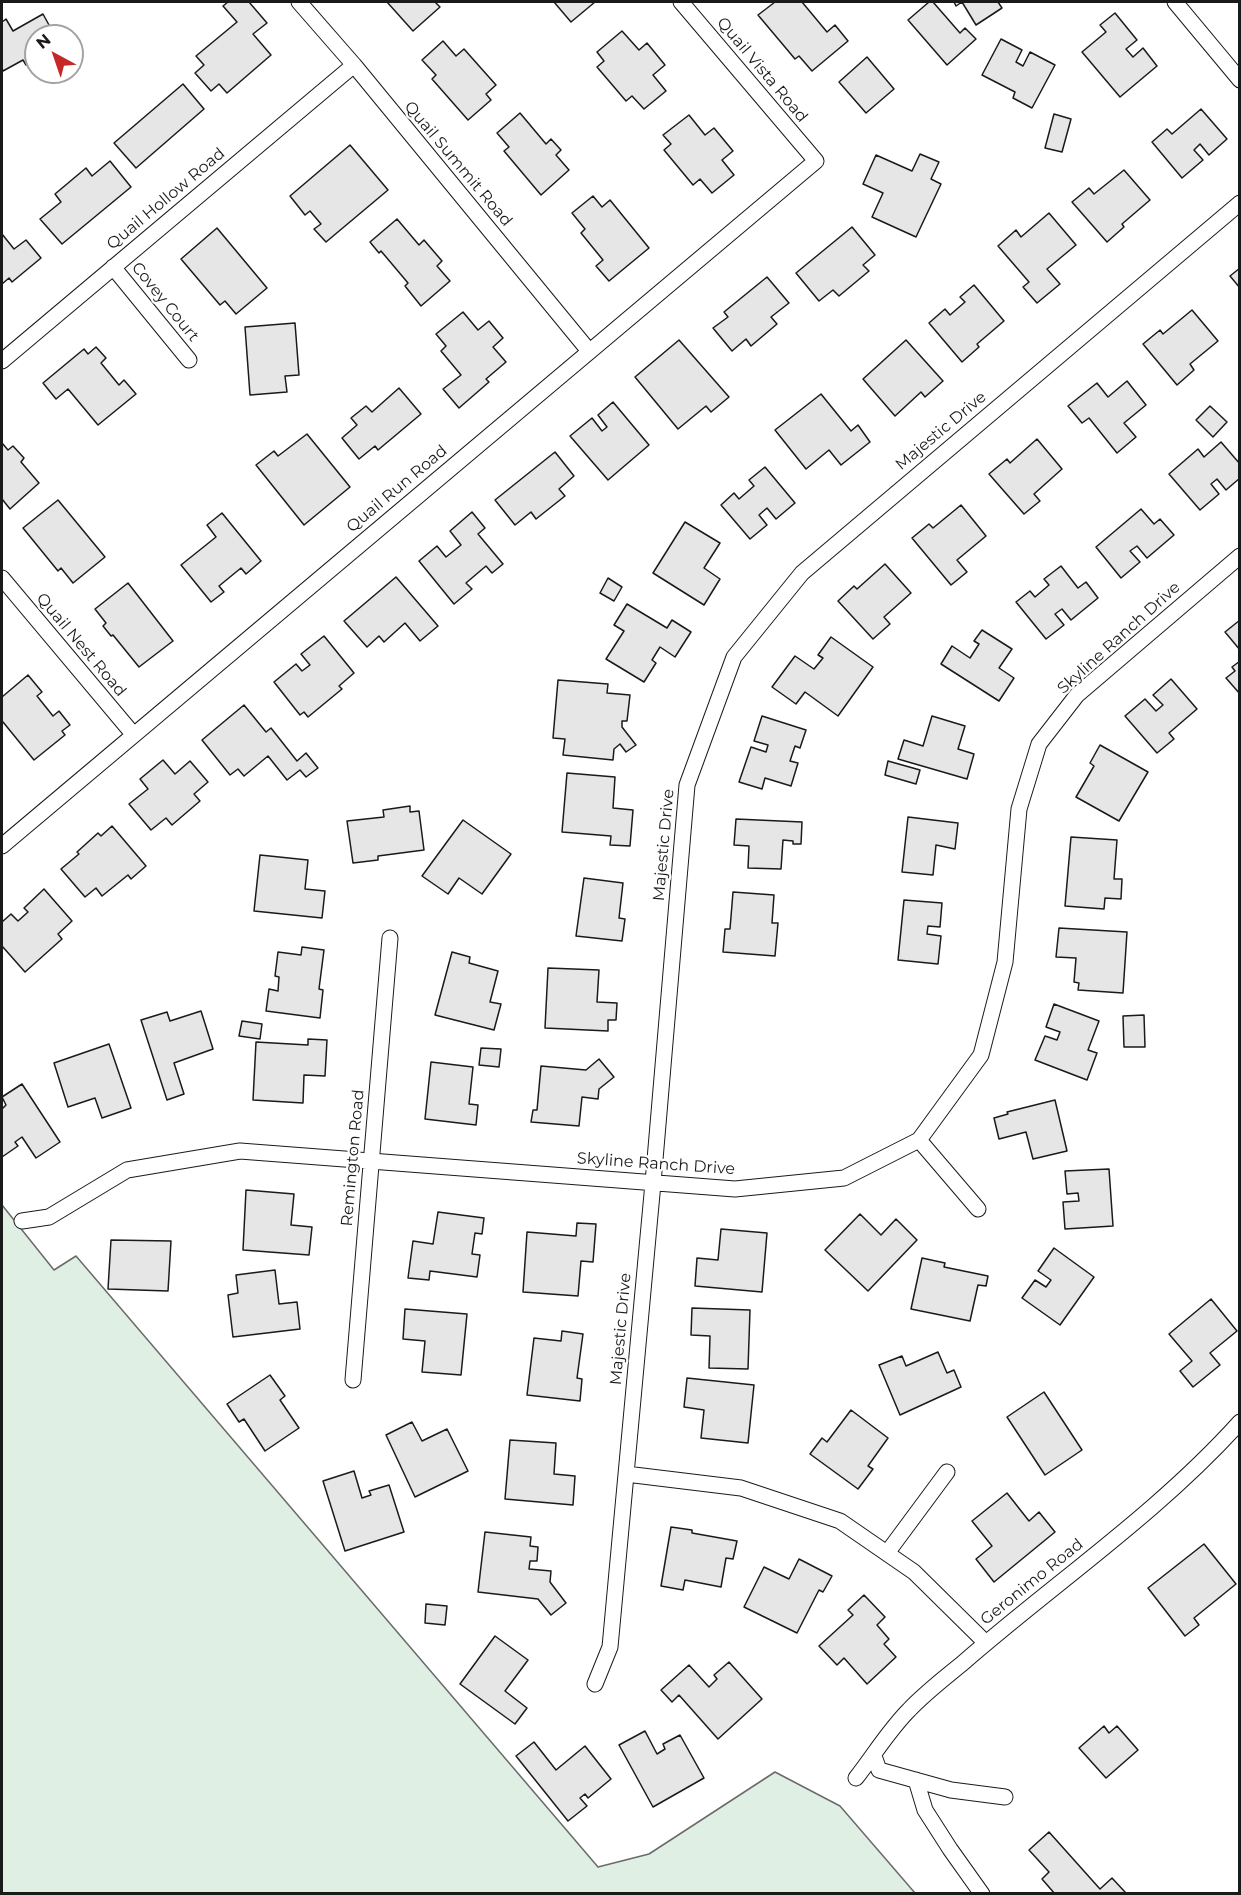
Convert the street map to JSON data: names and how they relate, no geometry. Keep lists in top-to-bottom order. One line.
{"streets":{"street":["Quail Vista Road","Quail Summit Road","Quail Hollow Road","Covey Court","Majestic Drive","Quail Run Road","Skyline Ranch Drive","Quail Nest Road","Remington Road","Geronimo Road"]},"crossings":[["Quail Vista Road","Quail Run Road"],["Quail Summit Road","Quail Hollow Road"],["Quail Summit Road","Quail Run Road"],["Quail Hollow Road","Covey Court"],["Majestic Drive","Skyline Ranch Drive"],["Quail Run Road","Quail Nest Road"],["Skyline Ranch Drive","Remington Road"]],"north":"top left"}
